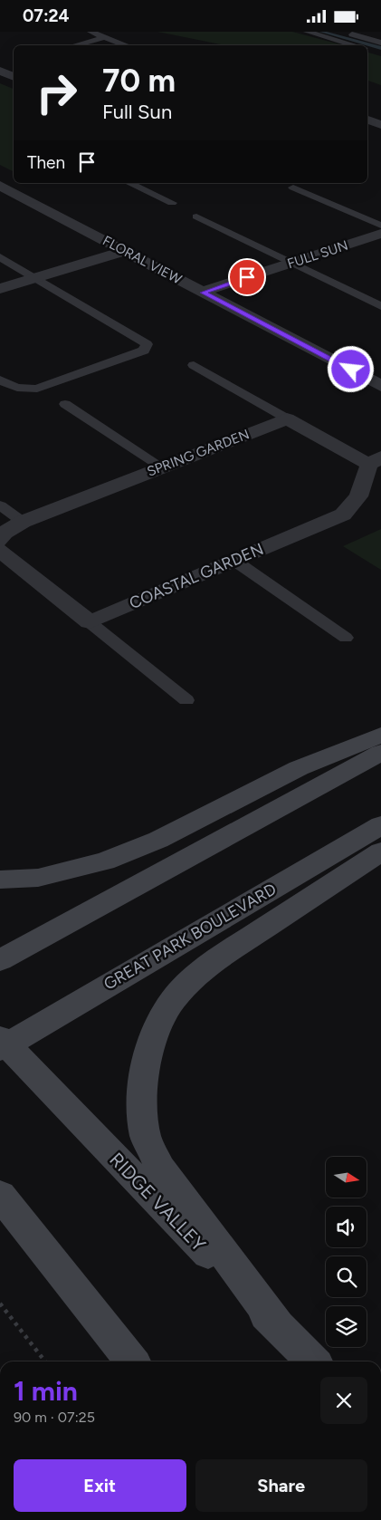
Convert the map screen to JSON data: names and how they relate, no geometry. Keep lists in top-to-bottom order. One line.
{"streets":{"main road":["GREAT PARK BOULEVARD","RIDGE VALLEY"],"street":["FULL SUN","FLORAL VIEW","SPRING GARDEN","COASTAL GARDEN"]},"crossings":[["FULL SUN","FLORAL VIEW"],["GREAT PARK BOULEVARD","RIDGE VALLEY"]],"north":"right","page":{"status":"07:24","turn":["70 m","Full Sun"],"then":"Then","heading":["1 min","90 m · 07:25"],"buttons":["Exit","Share"]}}
